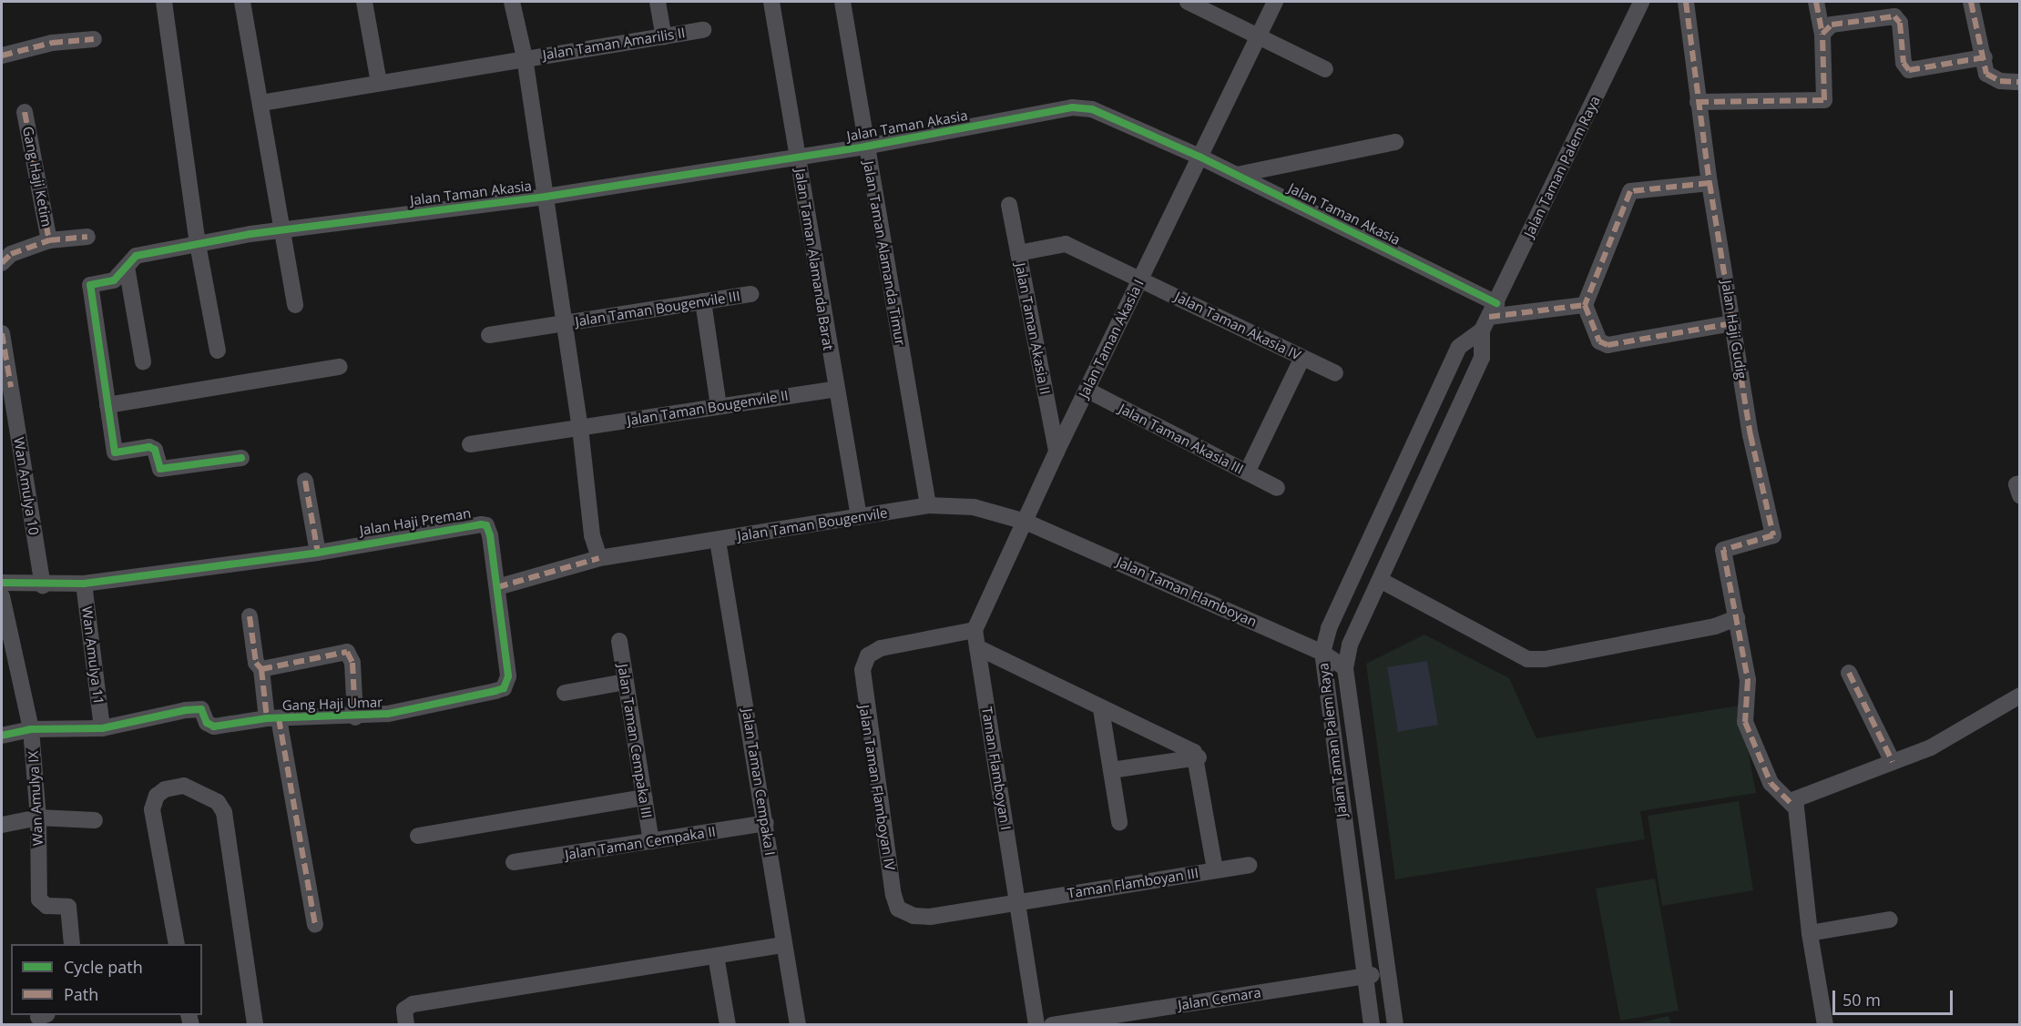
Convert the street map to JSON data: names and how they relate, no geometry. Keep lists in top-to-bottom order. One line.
{"streets":{"street":["Jalan Taman Amarilis II","Jalan Taman Akasia","Jalan Taman Palem Raya","Gang Haji Ketim","Jalan Taman Alamanda Timur","Jalan Taman Alamanda Barat","Jalan Taman Bougenvile III","Jalan Taman Akasia IV","Jalan Taman Akasia II","Jalan Haji Gudig","Jalan Taman Akasia I","Jalan Taman Bougenvile II","Jalan Taman Akasia III","Wan Amulya 10","Jalan Haji Preman","Jalan Taman Bougenvile","Jalan Taman Flamboyan","Wan Amulya 11","Gang Haji Umar","Jalan Taman Cempaka III","Taman Flamboyan I","Jalan Taman Cempaka I","Jalan Taman Flamboyan IV","Wan Amulya IX","Jalan Taman Cempaka II","Taman Flamboyan III","Jalan Cemara"]},"crossings":[["Jalan Taman Akasia","Jalan Taman Palem Raya"],["Jalan Taman Akasia","Jalan Taman Alamanda Timur"],["Jalan Taman Akasia","Jalan Taman Alamanda Barat"],["Jalan Taman Akasia","Jalan Taman Akasia I"],["Jalan Taman Palem Raya","Jalan Taman Flamboyan"],["Jalan Taman Palem Raya","Jalan Cemara"],["Jalan Taman Alamanda Timur","Jalan Taman Bougenvile"],["Jalan Taman Alamanda Barat","Jalan Taman Bougenvile II"],["Jalan Taman Alamanda Barat","Jalan Taman Bougenvile"],["Jalan Taman Akasia IV","Jalan Taman Akasia I"],["Jalan Taman Akasia II","Jalan Taman Akasia I"],["Jalan Taman Akasia I","Jalan Taman Akasia III"],["Jalan Taman Akasia I","Jalan Taman Bougenvile"],["Jalan Taman Akasia I","Jalan Taman Flamboyan"],["Wan Amulya 10","Jalan Haji Preman"],["Jalan Haji Preman","Jalan Taman Bougenvile"],["Jalan Haji Preman","Wan Amulya 11"],["Jalan Haji Preman","Gang Haji Umar"],["Jalan Taman Bougenvile","Jalan Taman Flamboyan"],["Jalan Taman Bougenvile","Gang Haji Umar"],["Jalan Taman Bougenvile","Jalan Taman Cempaka I"],["Wan Amulya 11","Gang Haji Umar"],["Jalan Taman Cempaka III","Jalan Taman Cempaka II"],["Taman Flamboyan I","Jalan Taman Flamboyan IV"],["Taman Flamboyan I","Taman Flamboyan III"],["Jalan Taman Cempaka I","Jalan Taman Cempaka II"],["Jalan Taman Flamboyan IV","Taman Flamboyan III"]],"legend":["Cycle path","Path"],"scale_bar":"50 m"}
